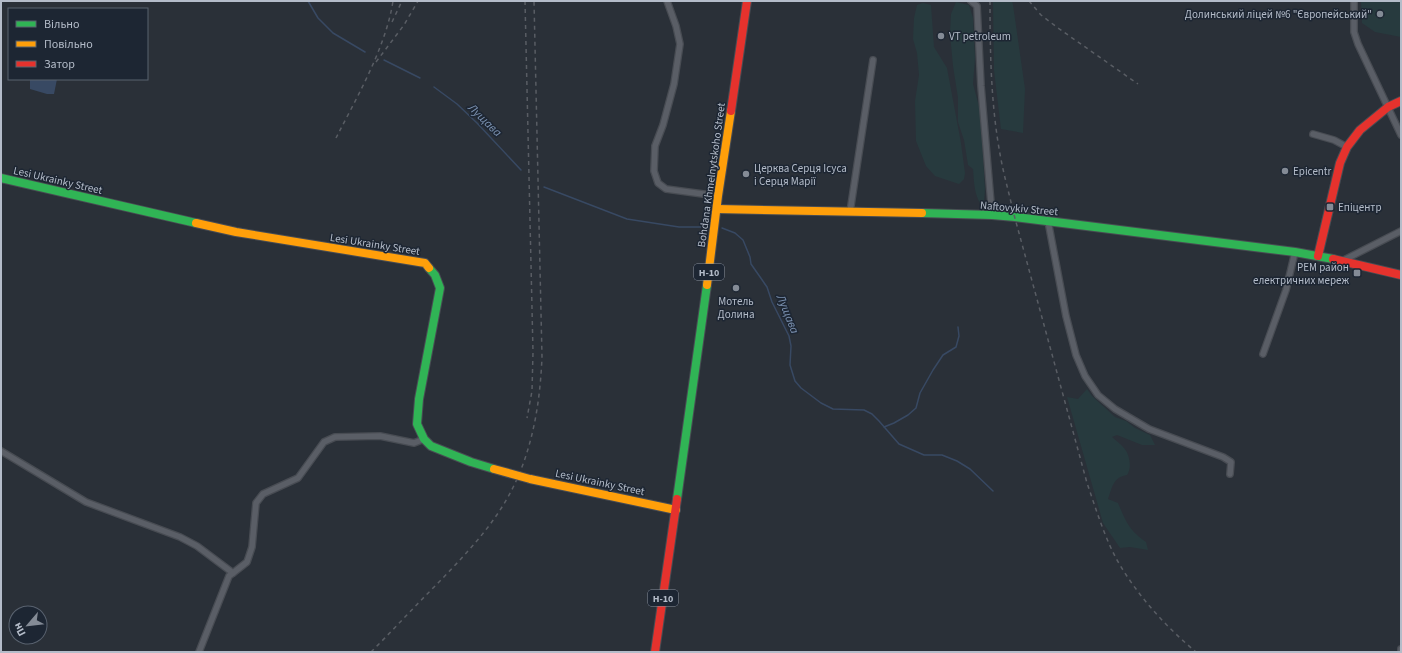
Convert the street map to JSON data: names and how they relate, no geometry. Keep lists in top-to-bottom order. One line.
{"streets":{"street":["Bohdana Khmelnytskoho Street","Lesi Ukrainky Street","Naftovykiv Street","Н-10"]},"crossings":[["Bohdana Khmelnytskoho Street","Lesi Ukrainky Street"],["Bohdana Khmelnytskoho Street","Naftovykiv Street"]],"water":["Лущава"],"places":{"other":["Долинський ліцей №6 \"Європейський\"","VT petroleum","Epicentr","Церква Серця Ісуса і Серця Марії","Мотель Долина"],"transit":["Епіцентр","РЕМ район електричних мереж"]},"legend":["Вільно","Повільно","Затор"],"north":"bottom left"}
